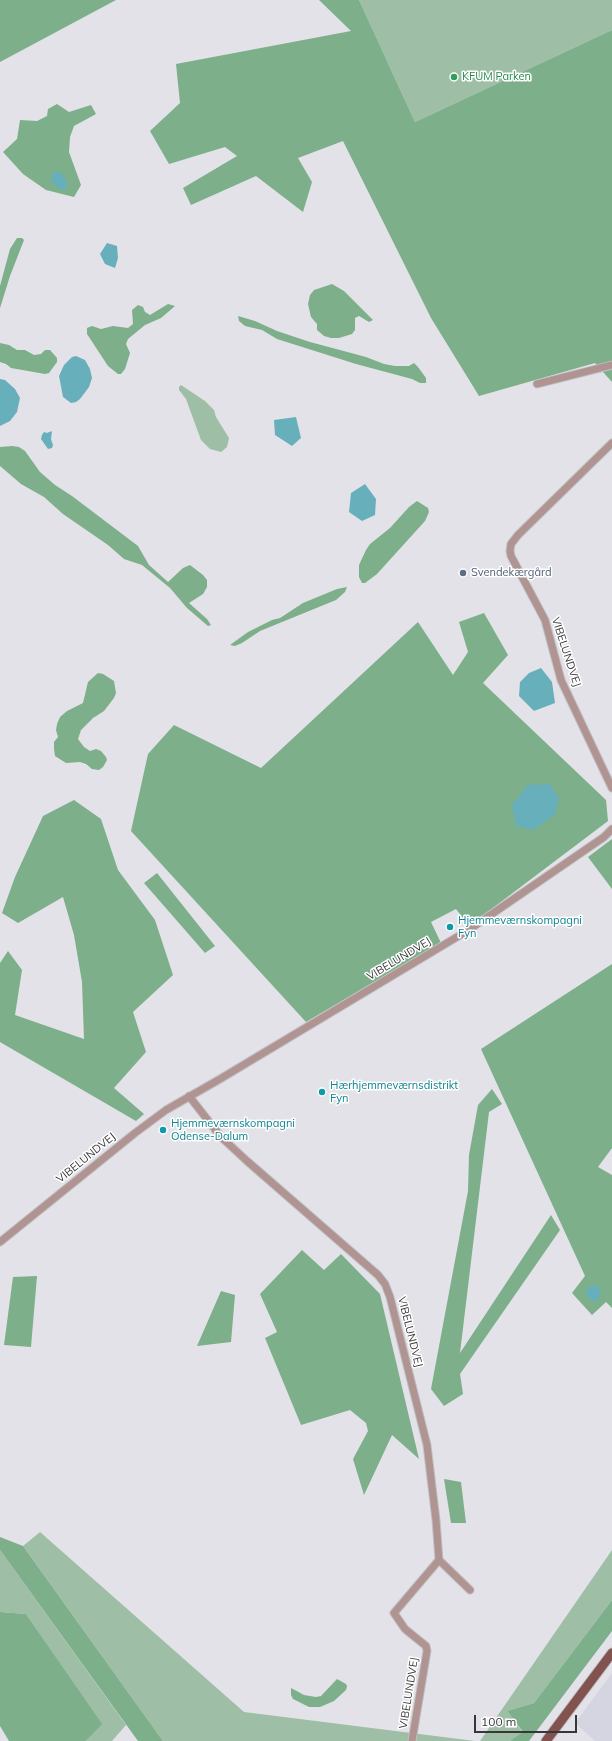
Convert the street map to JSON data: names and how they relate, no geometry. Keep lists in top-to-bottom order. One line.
{"streets":{"street":["VIBELUNDVEJ"]},"places":["KFUM Parken","Svendekærgård","Hjemmeværnskompagni Fyn","Hærhjemmeværnsdistrikt Fyn","Hjemmeværnskompagni Odense-Dalum"],"scale_bar":"100 m"}
